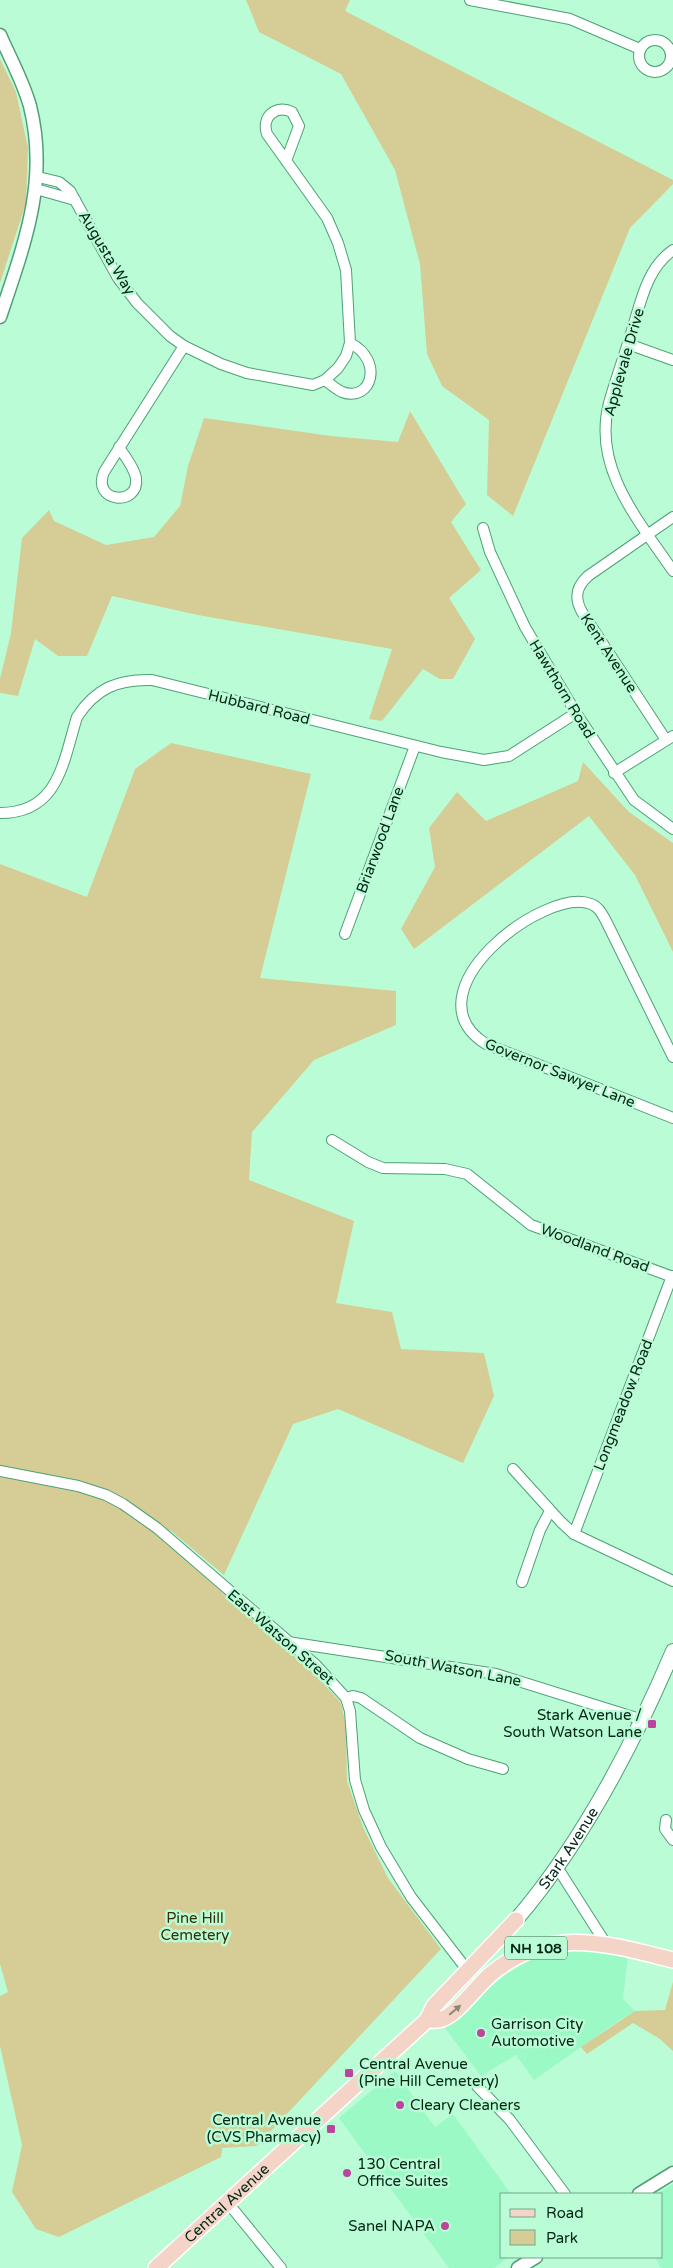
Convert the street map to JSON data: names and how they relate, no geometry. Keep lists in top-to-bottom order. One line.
{"streets":{"main road":["Stark Avenue","NH 108","Central Avenue"],"street":["Augusta Way","Applevale Drive","Kent Avenue","Hawthorn Road","Hubbard Road","Briarwood Lane","Governor Sawyer Lane","Woodland Road","Longmeadow Road","East Watson Street","South Watson Lane"]},"crossings":[["Applevale Drive","Kent Avenue"],["Hawthorn Road","Hubbard Road"],["Hubbard Road","Briarwood Lane"],["Woodland Road","Longmeadow Road"],["East Watson Street","South Watson Lane"],["East Watson Street","Stark Avenue"],["South Watson Lane","Stark Avenue"],["Stark Avenue","Central Avenue"]],"parks":["Pine Hill Cemetery"],"places":{"transit":["Stark Avenue / South Watson Lane","Central Avenue (Pine Hill Cemetery)","Central Avenue (CVS Pharmacy)"],"other":["Garrison City Automotive","Cleary Cleaners","130 Central Office Suites","Sanel NAPA"]},"legend":["Road","Park"]}
